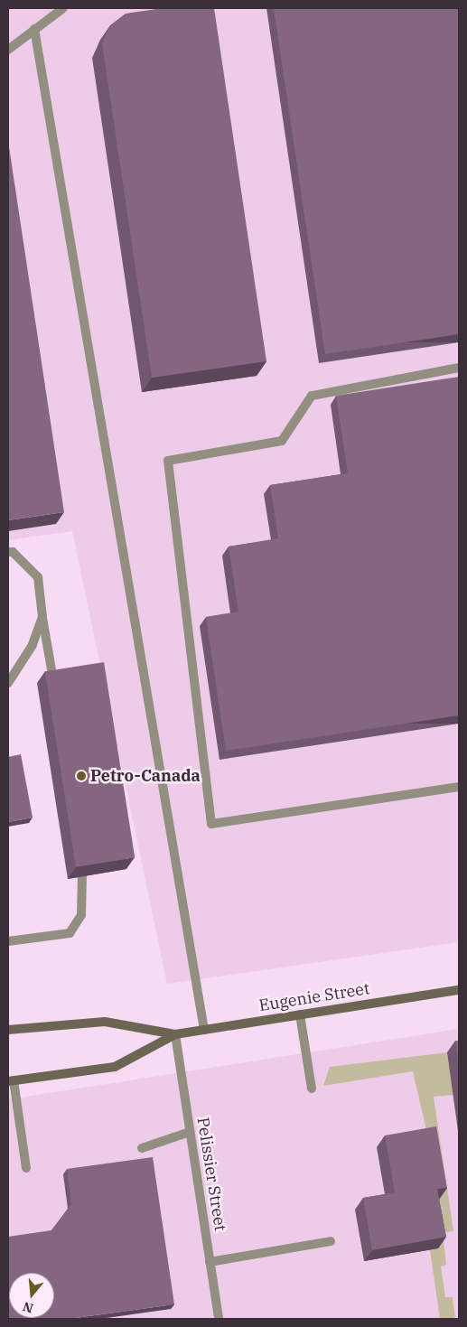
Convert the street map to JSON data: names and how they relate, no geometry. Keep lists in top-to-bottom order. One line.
{"streets":{"street":["Eugenie Street","Pelissier Street"]},"crossings":[["Eugenie Street","Pelissier Street"]],"places":["Petro-Canada"],"north":"bottom"}
